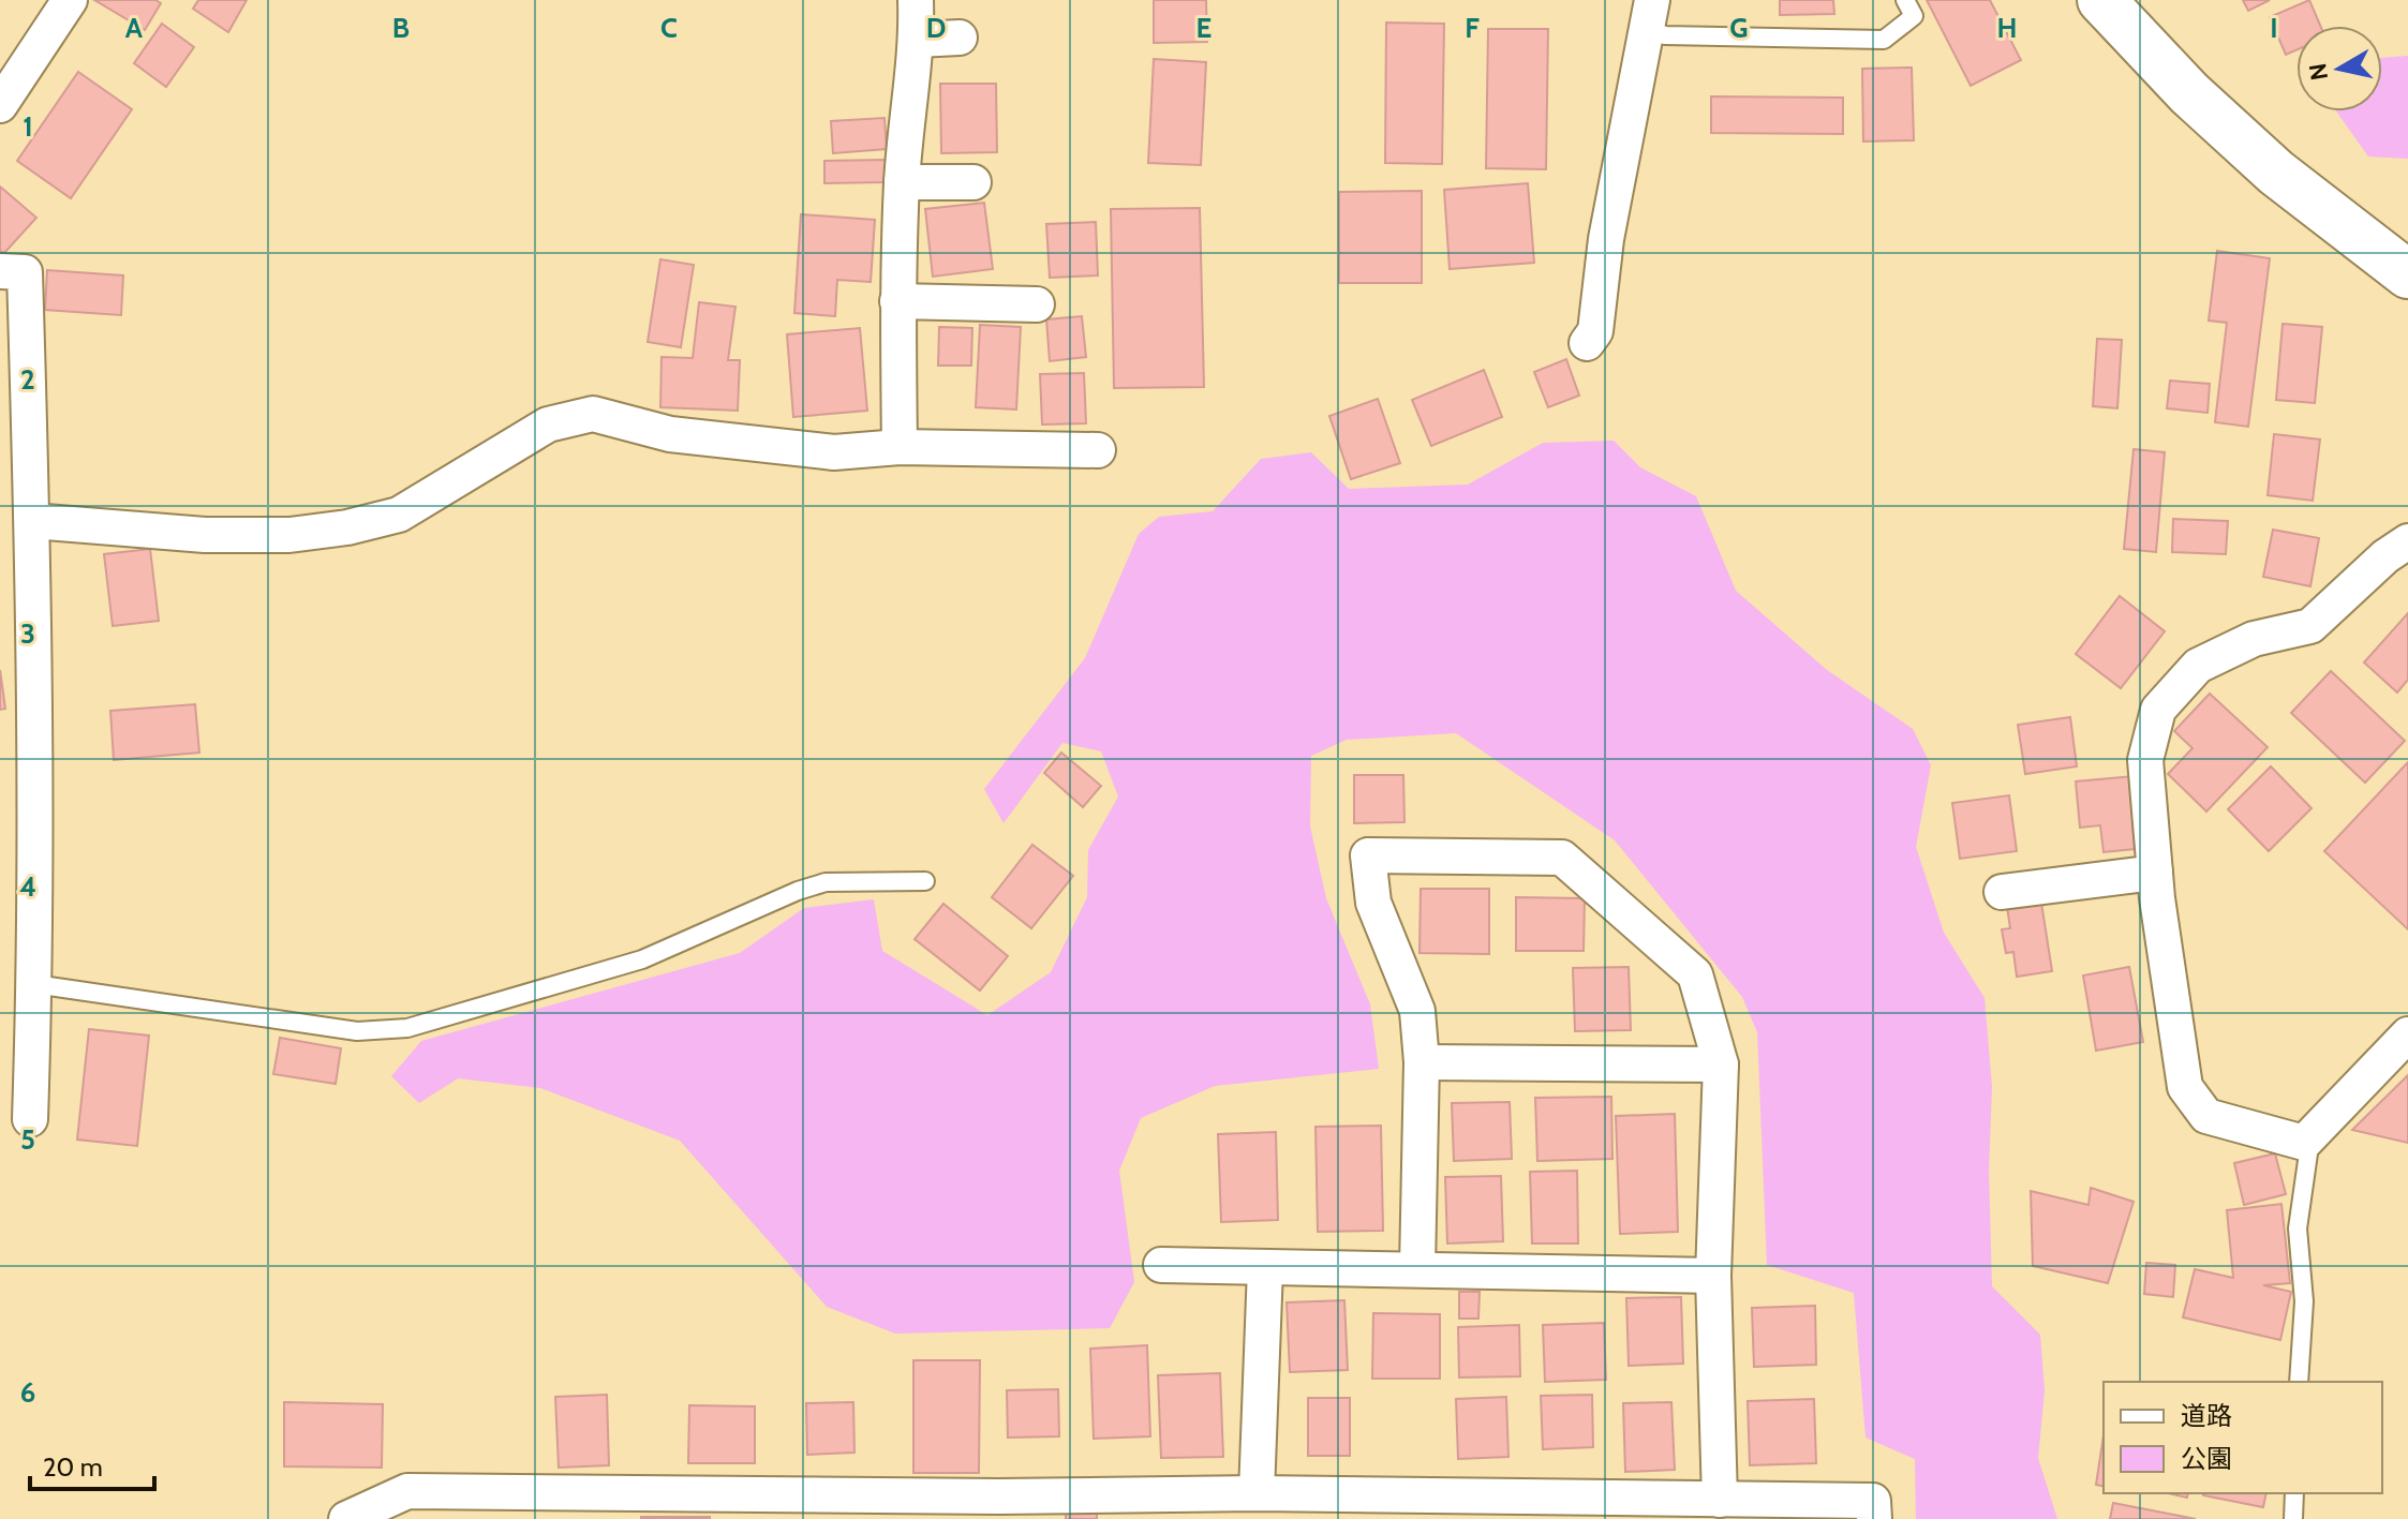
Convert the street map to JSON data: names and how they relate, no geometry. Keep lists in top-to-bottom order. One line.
{"legend":["道路","公園"],"scale_bar":"20 m","north":"left","grid":{"columns":["A","B","C","D","E","F","G","H","I"],"rows":["1","2","3","4","5","6"]}}
